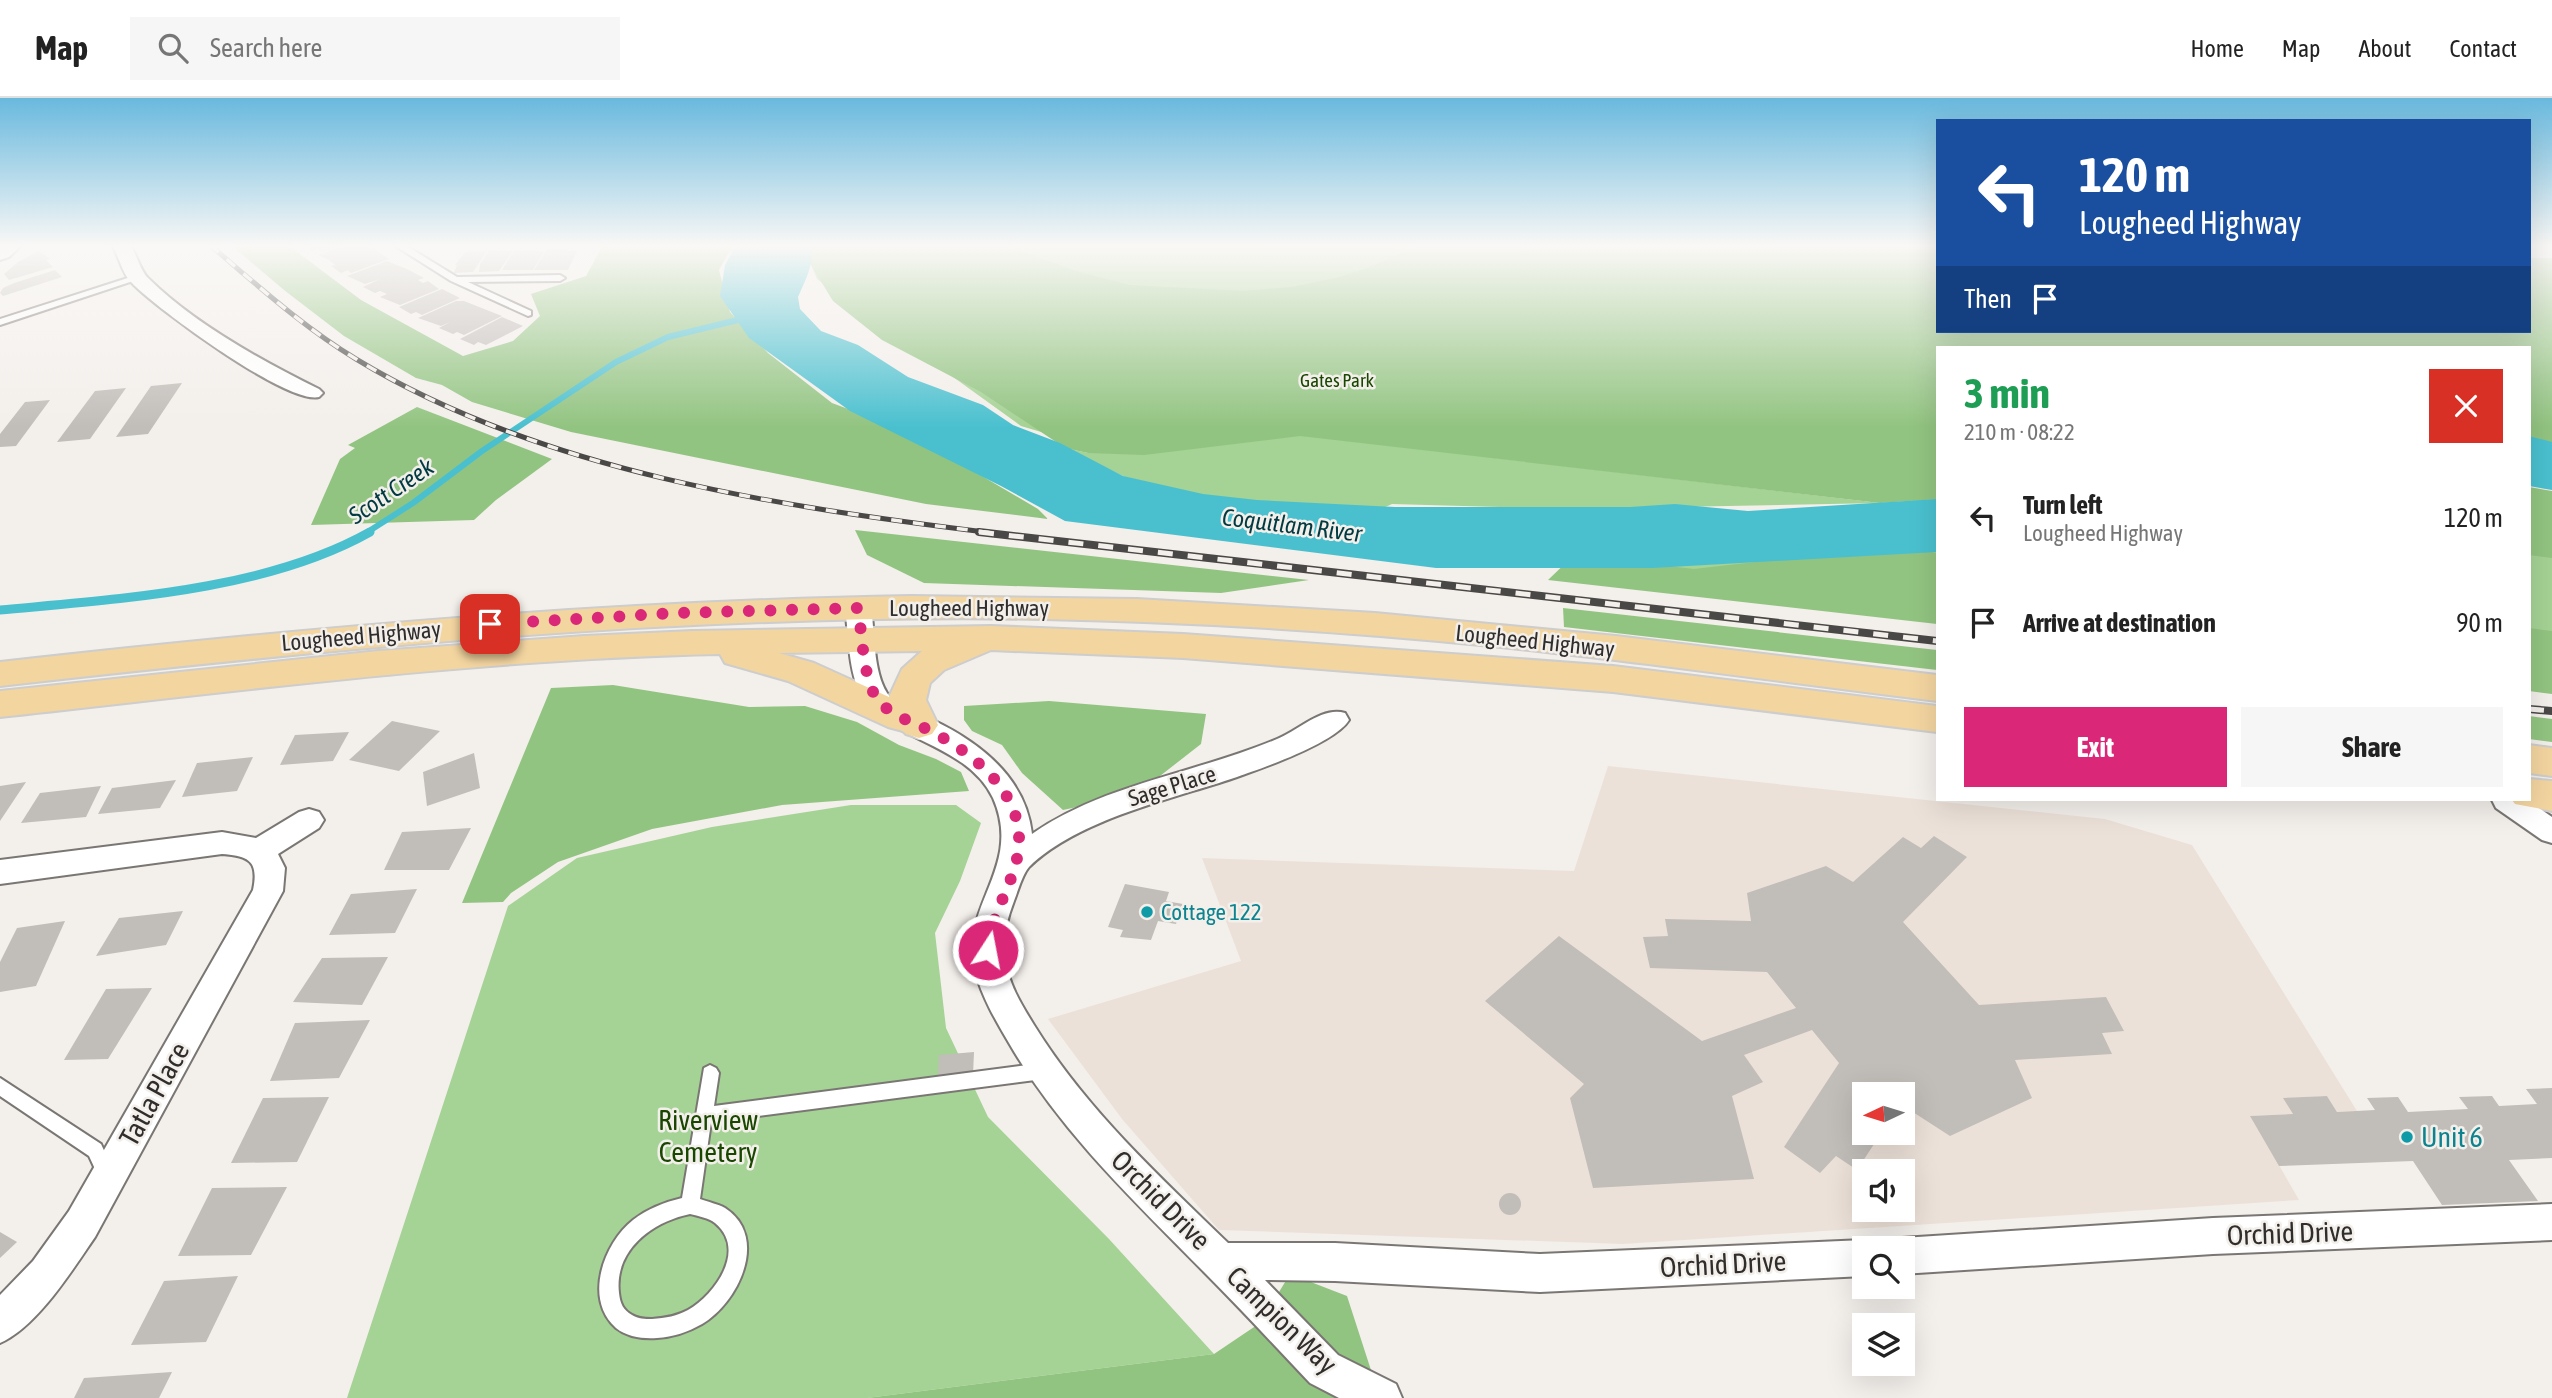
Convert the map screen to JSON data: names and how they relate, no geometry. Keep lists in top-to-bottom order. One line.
{"streets":{"main road":["Lougheed Highway"],"street":["Sage Place","Tatla Place","Orchid Drive","Campion Way"]},"crossings":[["Lougheed Highway","Orchid Drive"],["Sage Place","Orchid Drive"],["Orchid Drive","Campion Way"]],"water":["Scott Creek","Coquitlam River"],"parks":["Gates Park","Riverview Cemetery"],"places":["Cottage 122","Unit 6"],"north":"left","page":{"header":"Map","search":"Search here","nav":["Home","Map","About","Contact"],"turn":["120 m","Lougheed Highway"],"then":"Then","heading":["3 min","210 m · 08:22"],"list":[{"name":"Turn left","note":"Lougheed Highway","value":"120 m"},{"name":"Arrive at destination","value":"90 m"}],"buttons":["Exit","Share"]}}
